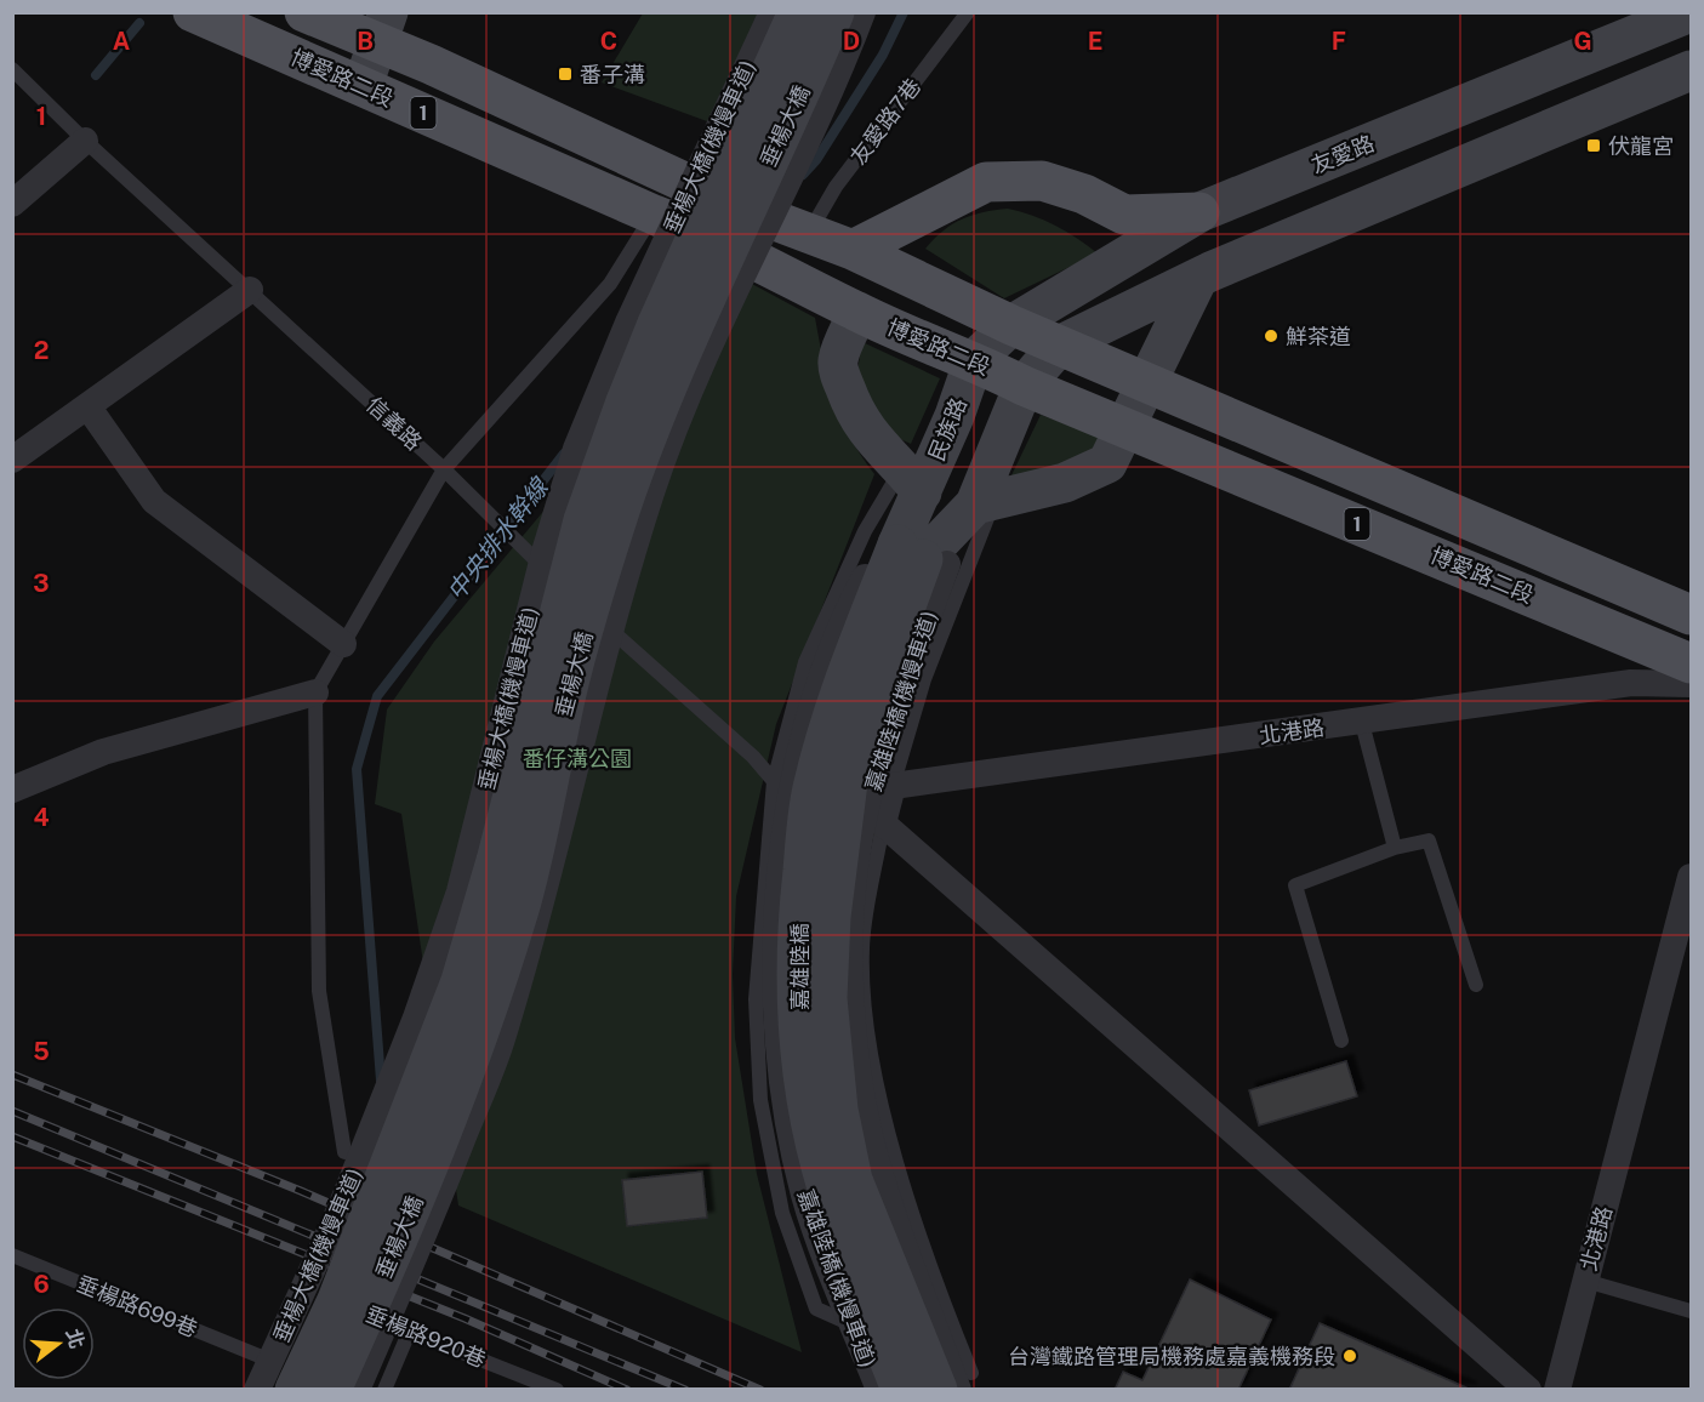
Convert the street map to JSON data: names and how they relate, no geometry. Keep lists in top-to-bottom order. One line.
{"streets":{"main road":["博愛路二段","1","垂楊大橋","友愛路","民族路","嘉雄陸橋"],"street":["垂楊大橋(機慢車道)","嘉雄陸橋(機慢車道)","北港路"],"lane":["友愛路7巷","信義路","垂楊路699巷","垂楊路920巷"]},"crossings":[["博愛路二段","友愛路7巷"],["博愛路二段","友愛路"],["博愛路二段","民族路"],["垂楊大橋","垂楊路920巷"],["友愛路","民族路"],["民族路","嘉雄陸橋(機慢車道)"],["民族路","嘉雄陸橋"],["嘉雄陸橋(機慢車道)","嘉雄陸橋"],["垂楊路699巷","垂楊路920巷"]],"water":["中央排水幹線"],"parks":["番仔溝公園"],"places":{"transit":["番子溝","伏龍宮"],"other":["鮮茶道","台灣鐵路管理局機務處嘉義機務段"]},"north":"right","grid":{"columns":["A","B","C","D","E","F","G"],"rows":["1","2","3","4","5","6"]}}
